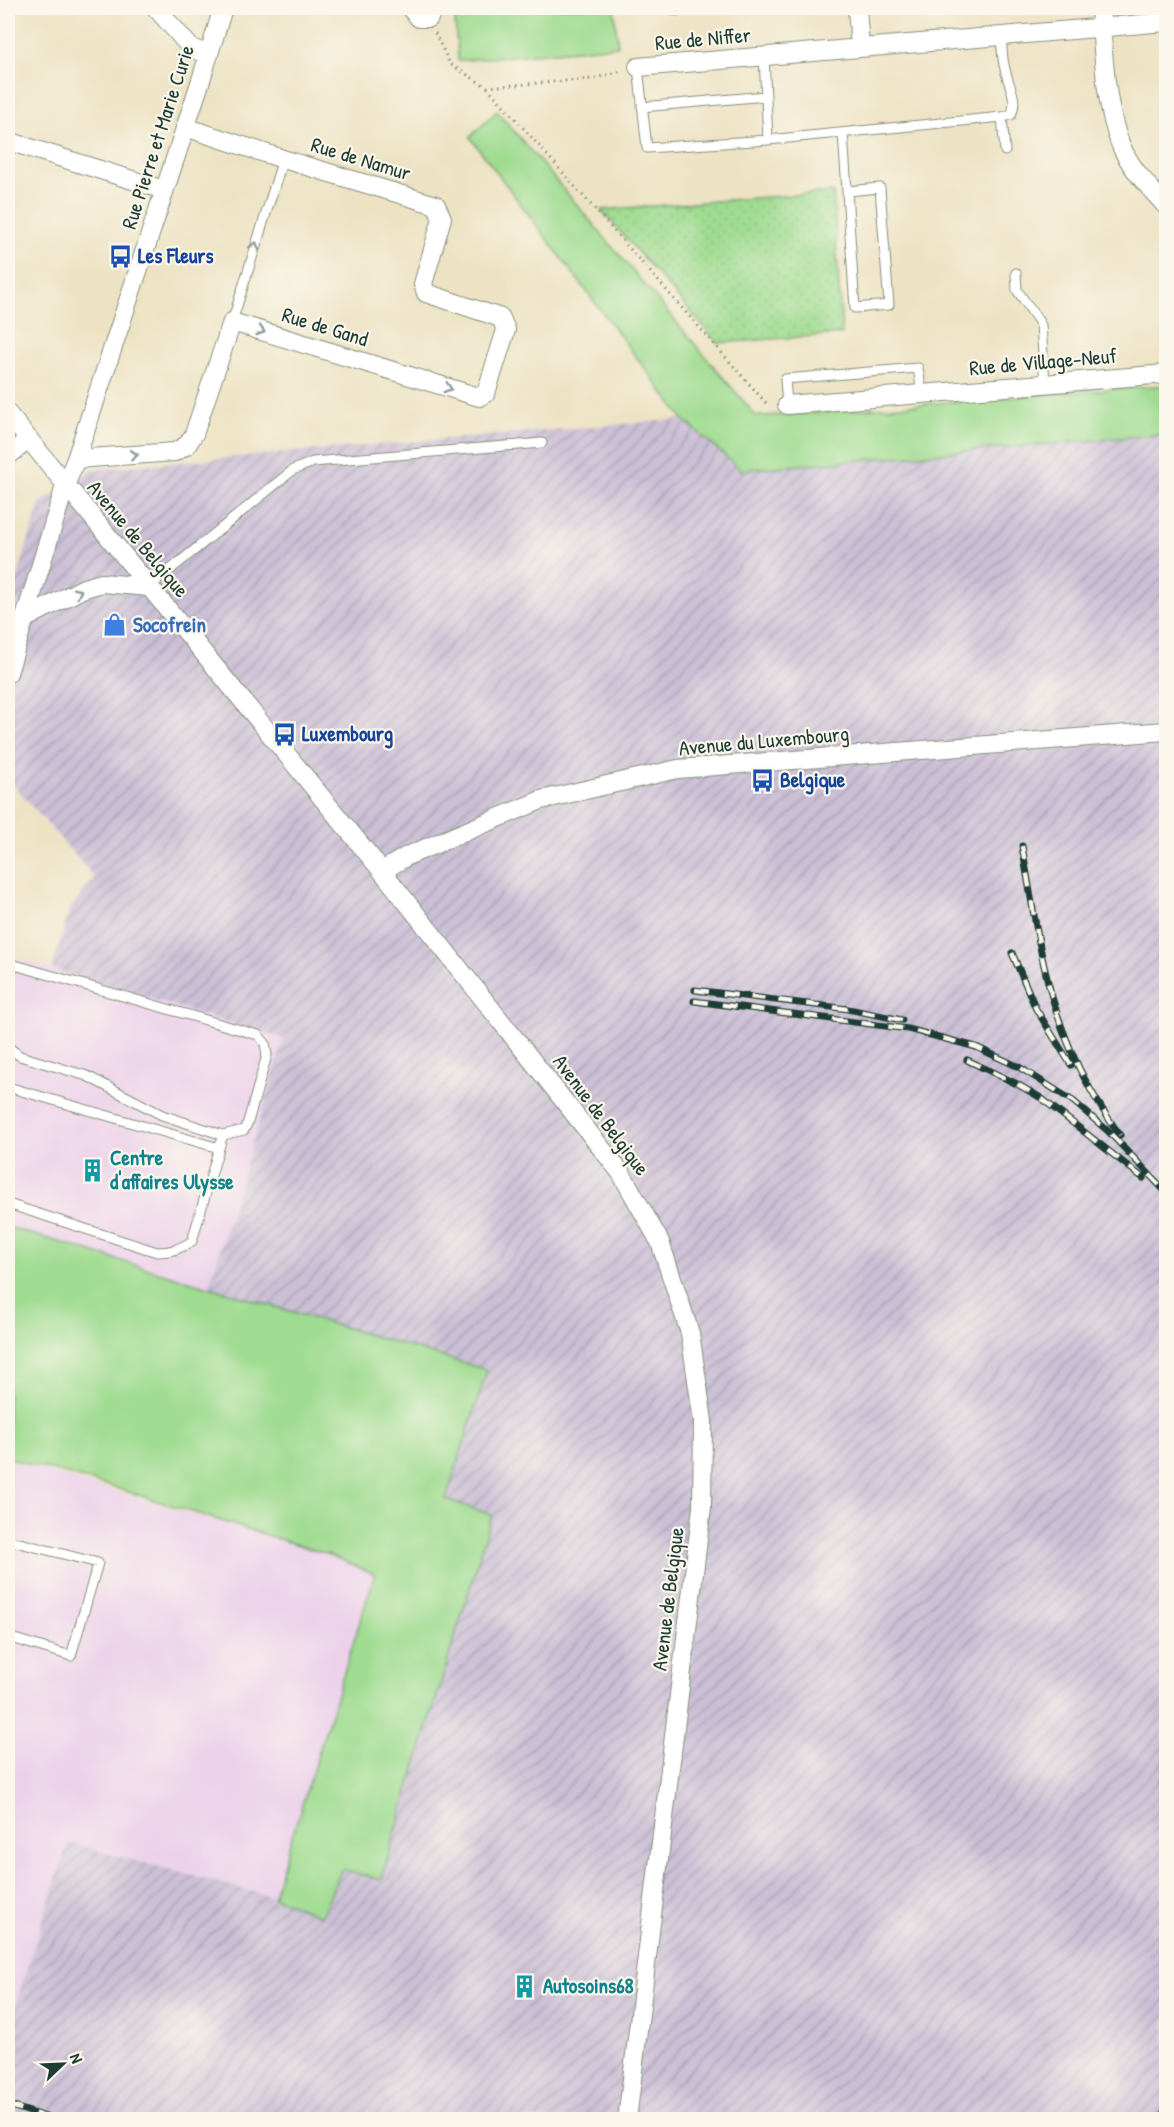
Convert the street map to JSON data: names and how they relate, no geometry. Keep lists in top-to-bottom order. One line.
{"streets":{"street":["Rue de Niffer","Rue Pierre et Marie Curie","Rue de Namur","Rue de Gand","Rue de Village-Neuf","Avenue de Belgique","Avenue du Luxembourg"]},"crossings":[["Rue Pierre et Marie Curie","Rue de Namur"],["Rue Pierre et Marie Curie","Avenue de Belgique"],["Rue de Namur","Rue de Gand"],["Avenue de Belgique","Avenue du Luxembourg"]],"places":{"bus stop":["Les Fleurs","Luxembourg","Belgique"],"shop":["Socofrein"],"building":["Centre d'affaires Ulysse","Autosoins68"]},"north":"top right"}
